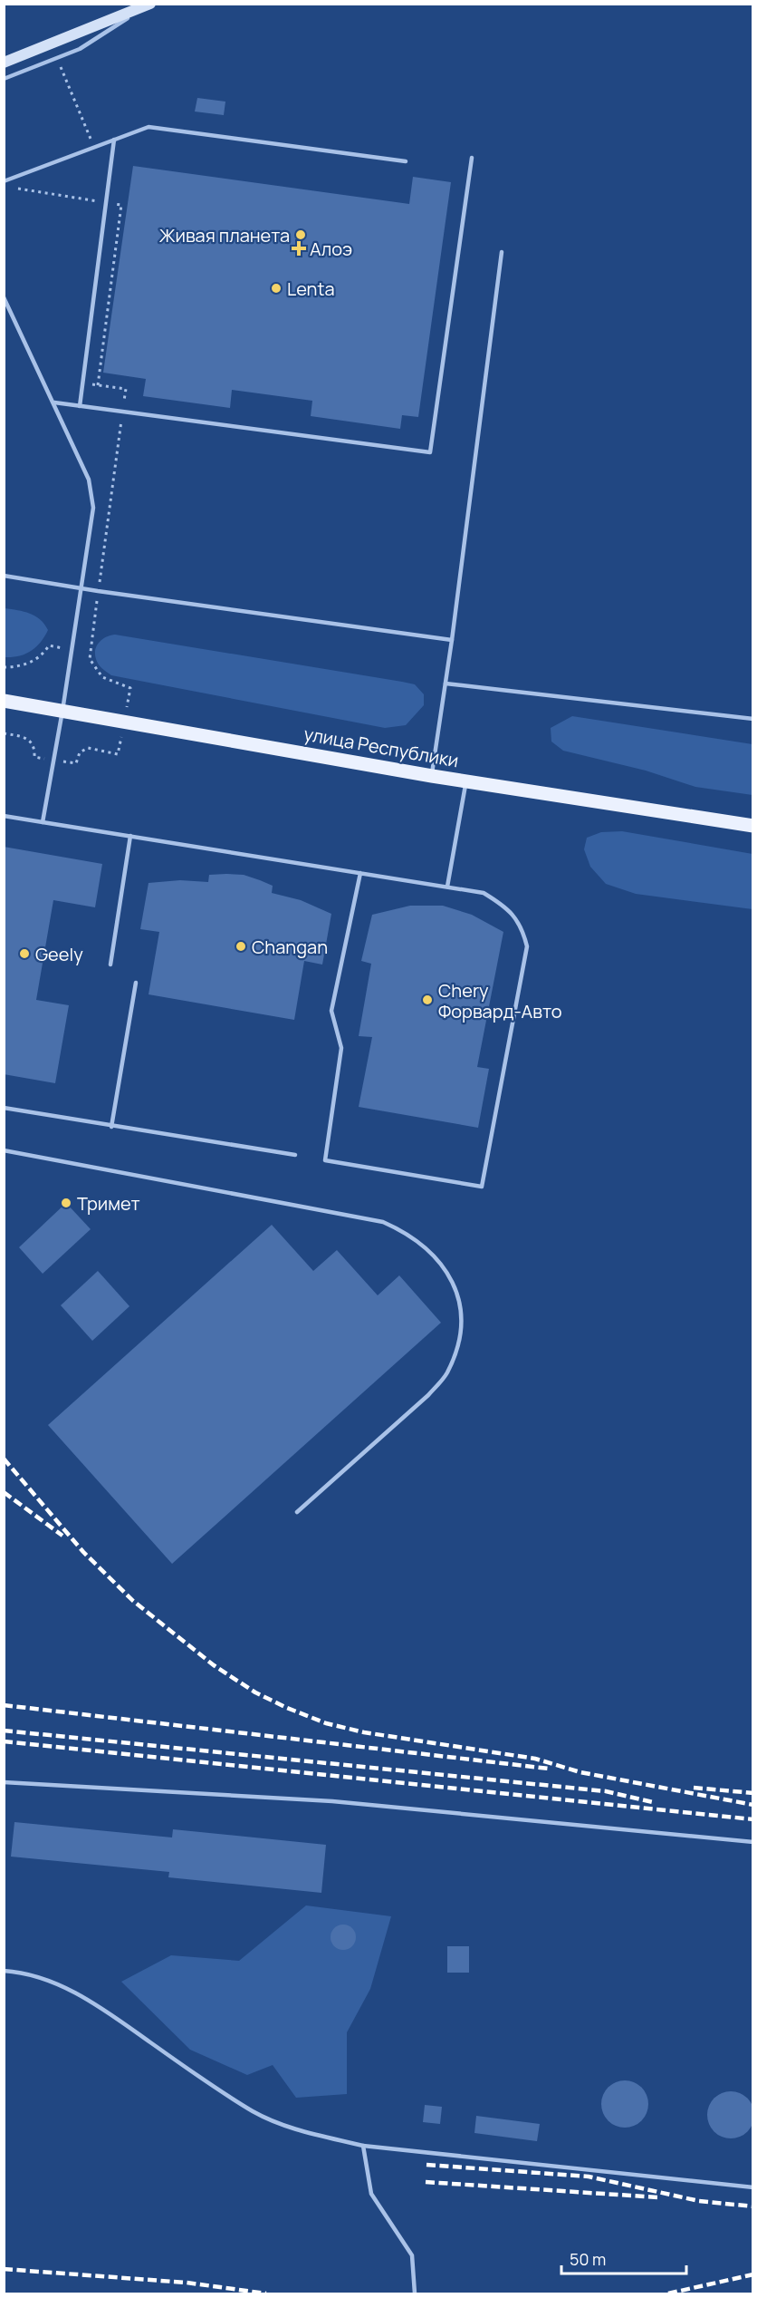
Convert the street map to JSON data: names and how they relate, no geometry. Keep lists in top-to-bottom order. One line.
{"streets":{"main road":["улица Республики"]},"places":{"other":["Живая планета","Lenta","Changan","Geely","Chery Форвард-Авто","Тримет"],"health":["Алоэ"]},"scale_bar":"50 m"}
